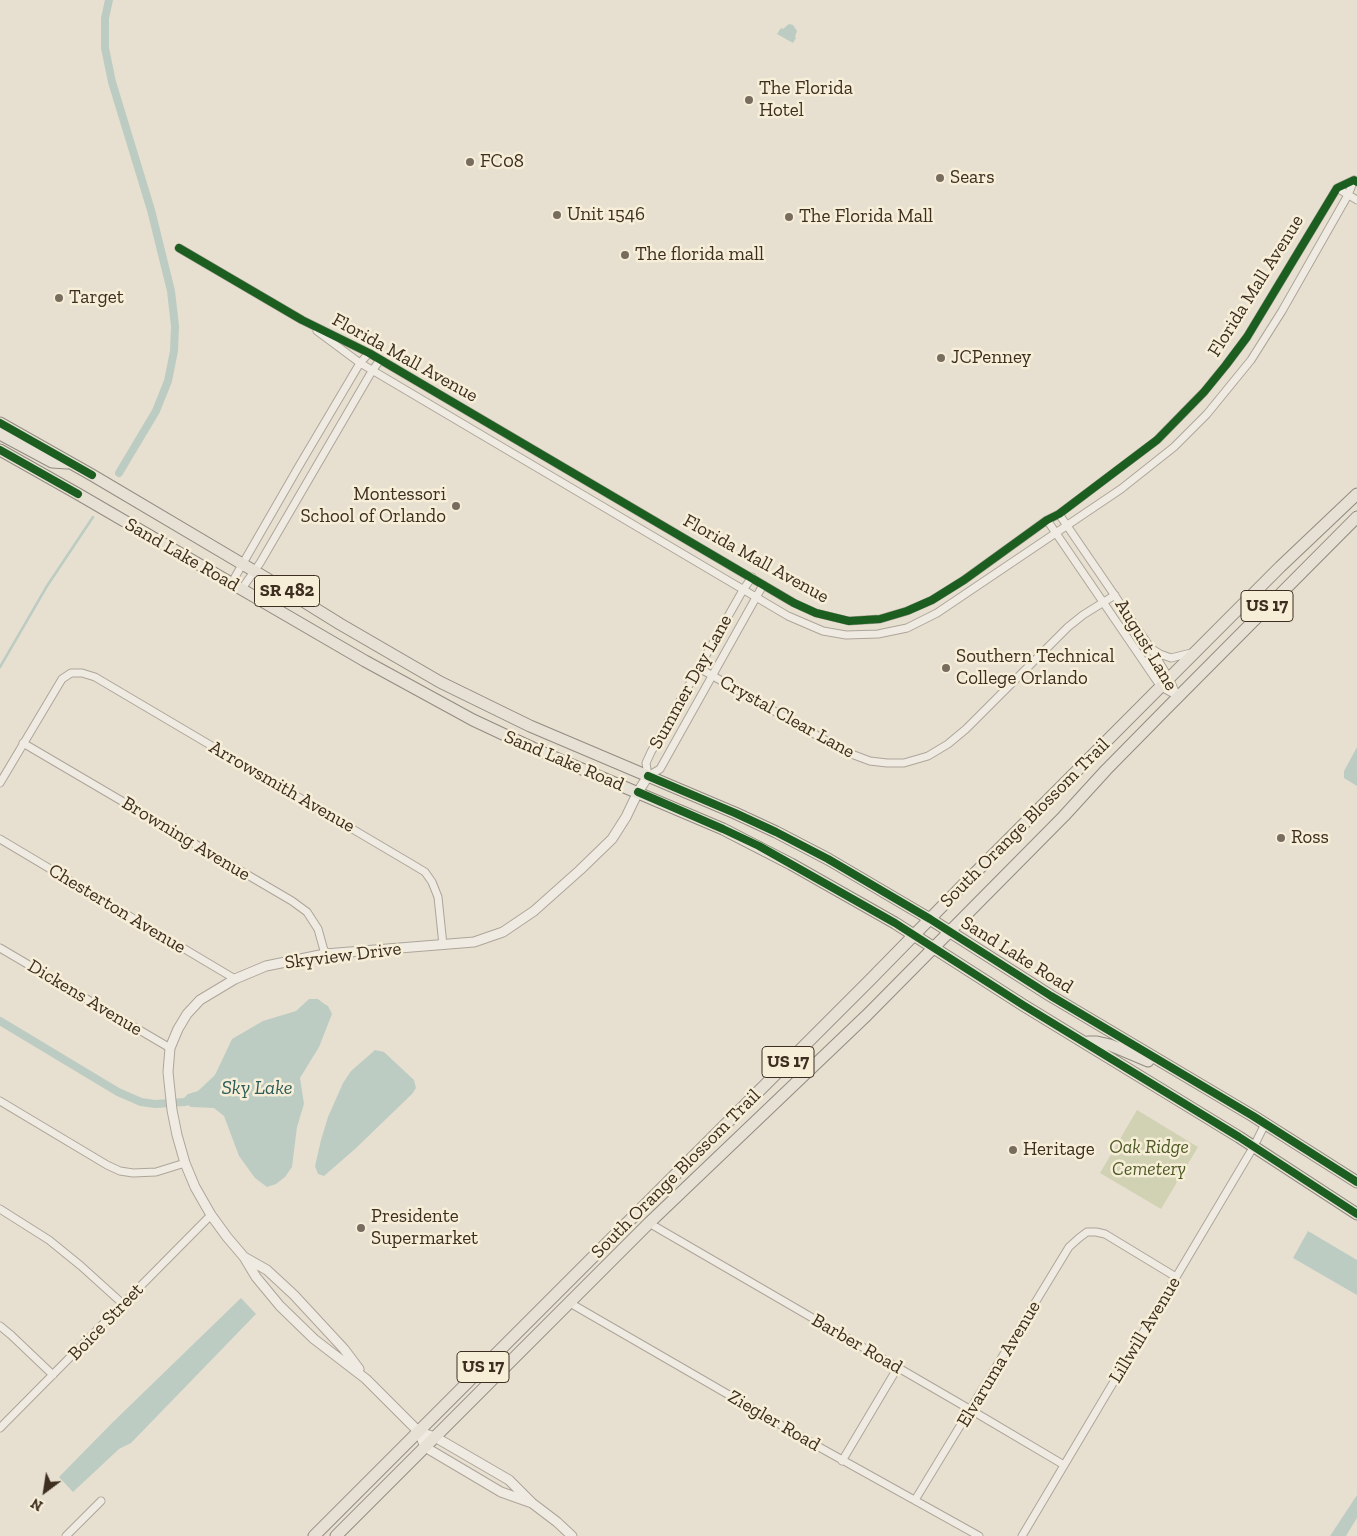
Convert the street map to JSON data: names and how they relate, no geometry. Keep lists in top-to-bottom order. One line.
{"streets":{"main road":["Sand Lake Road","SR 482","US 17","South Orange Blossom Trail"],"street":["Florida Mall Avenue","August Lane","Summer Day Lane","Crystal Clear Lane","Arrowsmith Avenue","Browning Avenue","Chesterton Avenue","Skyview Drive","Dickens Avenue","Boice Street","Lillwill Avenue","Barber Road","Elvaruma Avenue","Ziegler Road"]},"crossings":[["Florida Mall Avenue","August Lane"],["Florida Mall Avenue","Summer Day Lane"],["Sand Lake Road","Summer Day Lane"],["Sand Lake Road","South Orange Blossom Trail"],["Sand Lake Road","Skyview Drive"],["Sand Lake Road","Lillwill Avenue"],["August Lane","Crystal Clear Lane"],["August Lane","South Orange Blossom Trail"],["Summer Day Lane","Crystal Clear Lane"],["Summer Day Lane","Skyview Drive"],["Arrowsmith Avenue","Browning Avenue"],["Arrowsmith Avenue","Skyview Drive"],["South Orange Blossom Trail","Skyview Drive"],["South Orange Blossom Trail","Barber Road"],["South Orange Blossom Trail","Ziegler Road"],["Browning Avenue","Skyview Drive"],["Chesterton Avenue","Skyview Drive"],["Skyview Drive","Dickens Avenue"],["Skyview Drive","Boice Street"],["Lillwill Avenue","Barber Road"],["Lillwill Avenue","Elvaruma Avenue"],["Barber Road","Elvaruma Avenue"],["Elvaruma Avenue","Ziegler Road"]],"water":["Sky Lake"],"parks":["Oak Ridge Cemetery"],"places":["The Florida Hotel","FC08","Sears","Unit 1546","The Florida Mall","The florida mall","Target","JCPenney","Montessori School of Orlando","Southern Technical College Orlando","Ross","Heritage","Presidente Supermarket"],"north":"bottom left"}
